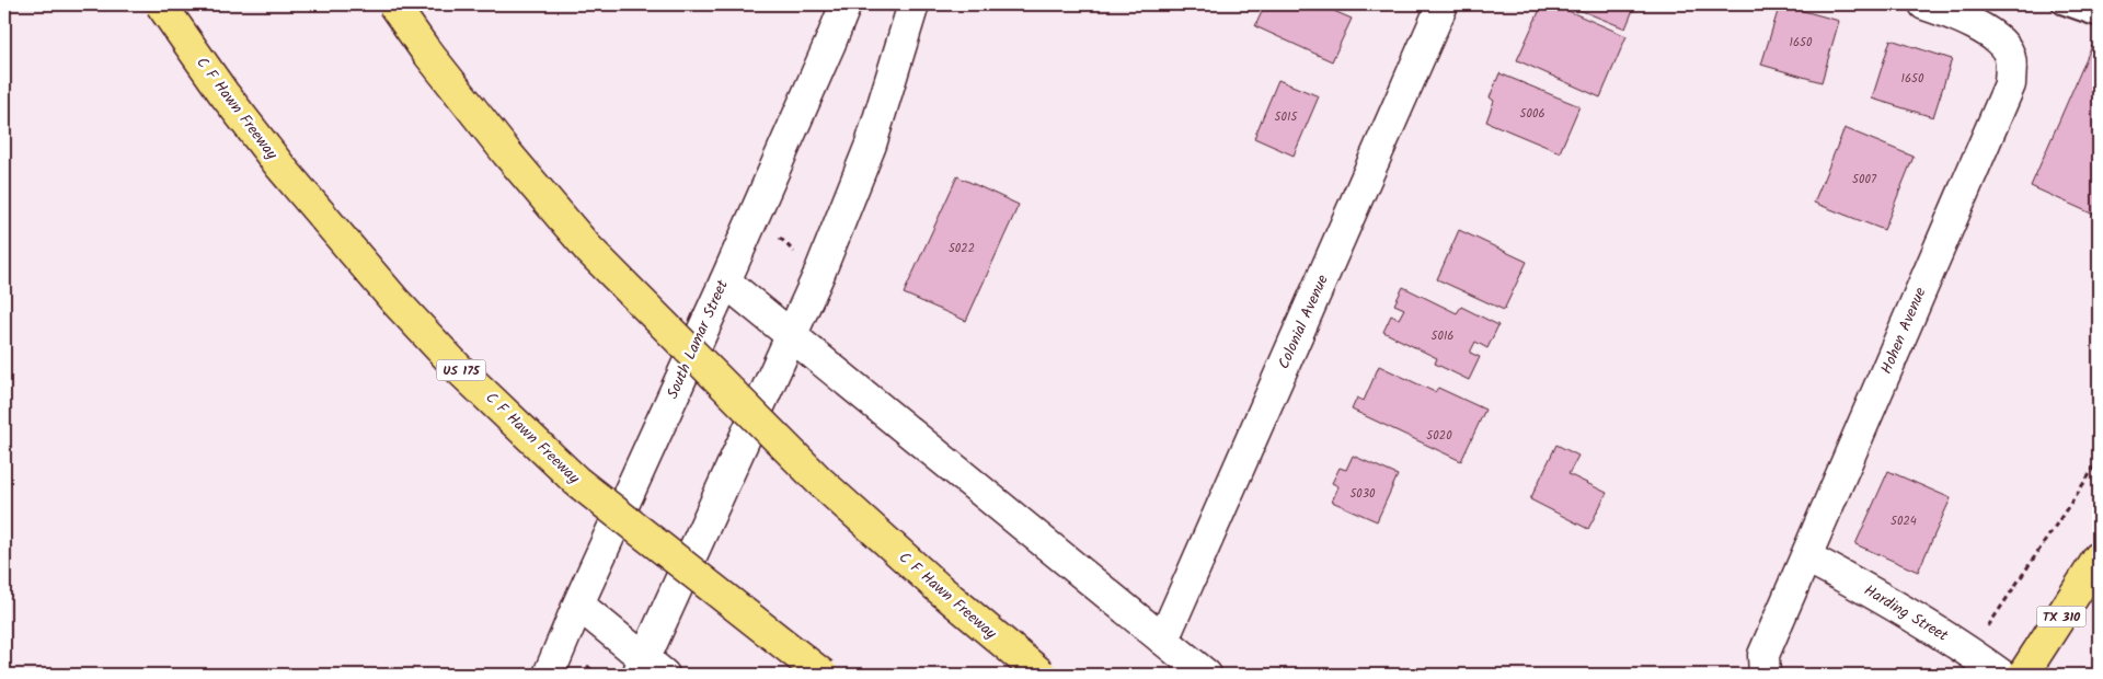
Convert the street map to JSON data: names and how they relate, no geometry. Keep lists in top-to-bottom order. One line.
{"streets":{"main road":["C F Hawn Freeway","Colonial Avenue","Hohen Avenue","South Lamar Street","US 175","Harding Street","TX 310"]},"crossings":[["Hohen Avenue","Harding Street"]],"house_numbers":["1650","1650","5006","5015","5007","5022","5016","5020","5030","5024"]}
